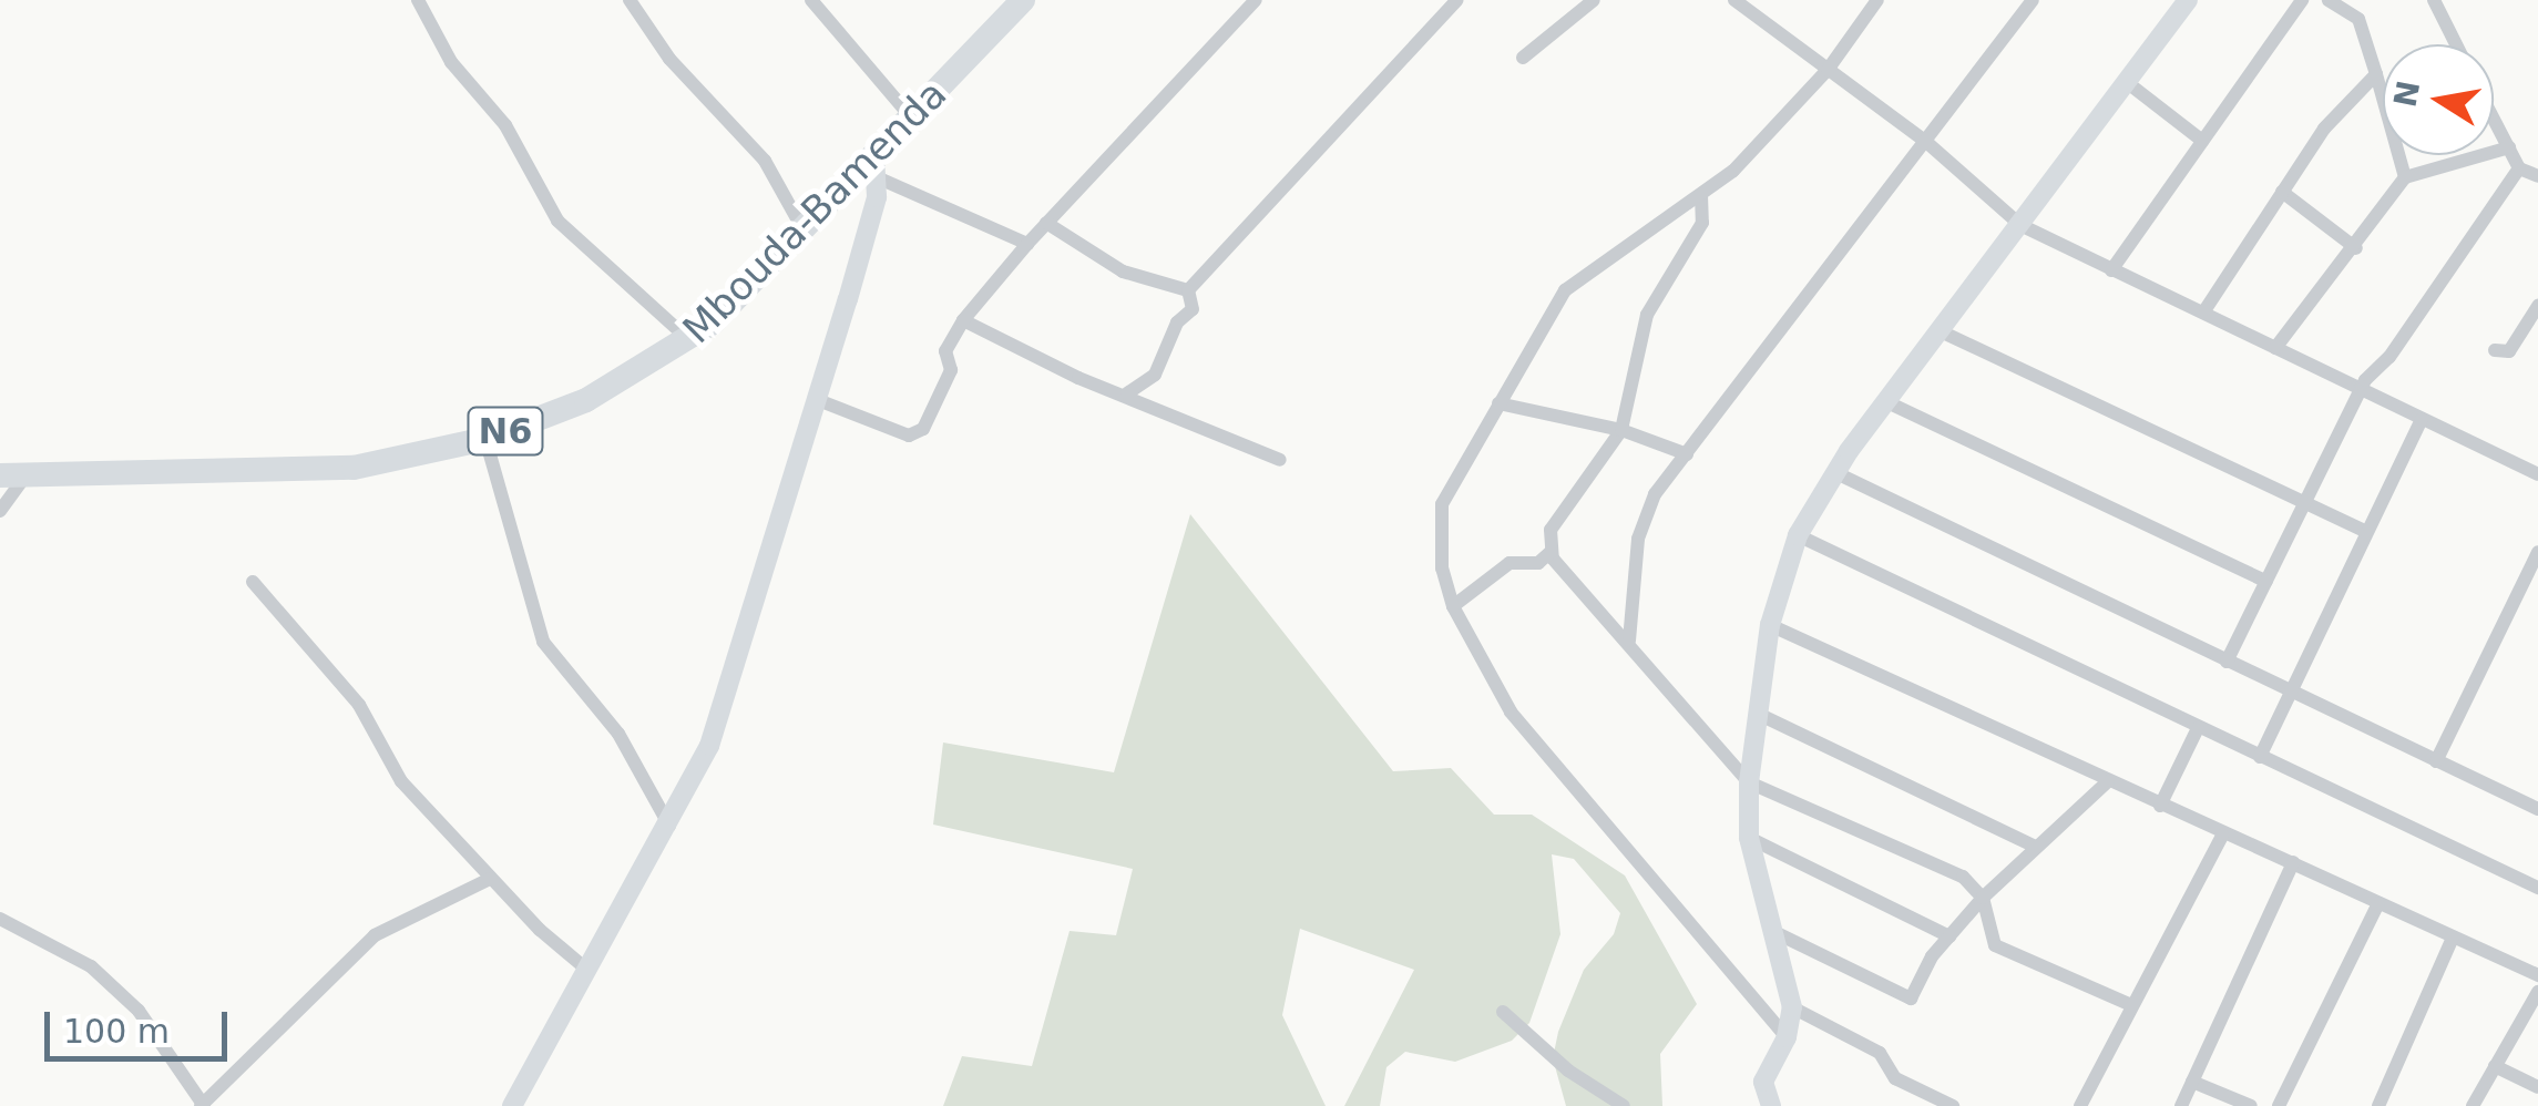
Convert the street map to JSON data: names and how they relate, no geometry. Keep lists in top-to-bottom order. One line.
{"streets":{"highway":["Mbouda-Bamenda","N6"]},"scale_bar":"100 m","north":"left"}
